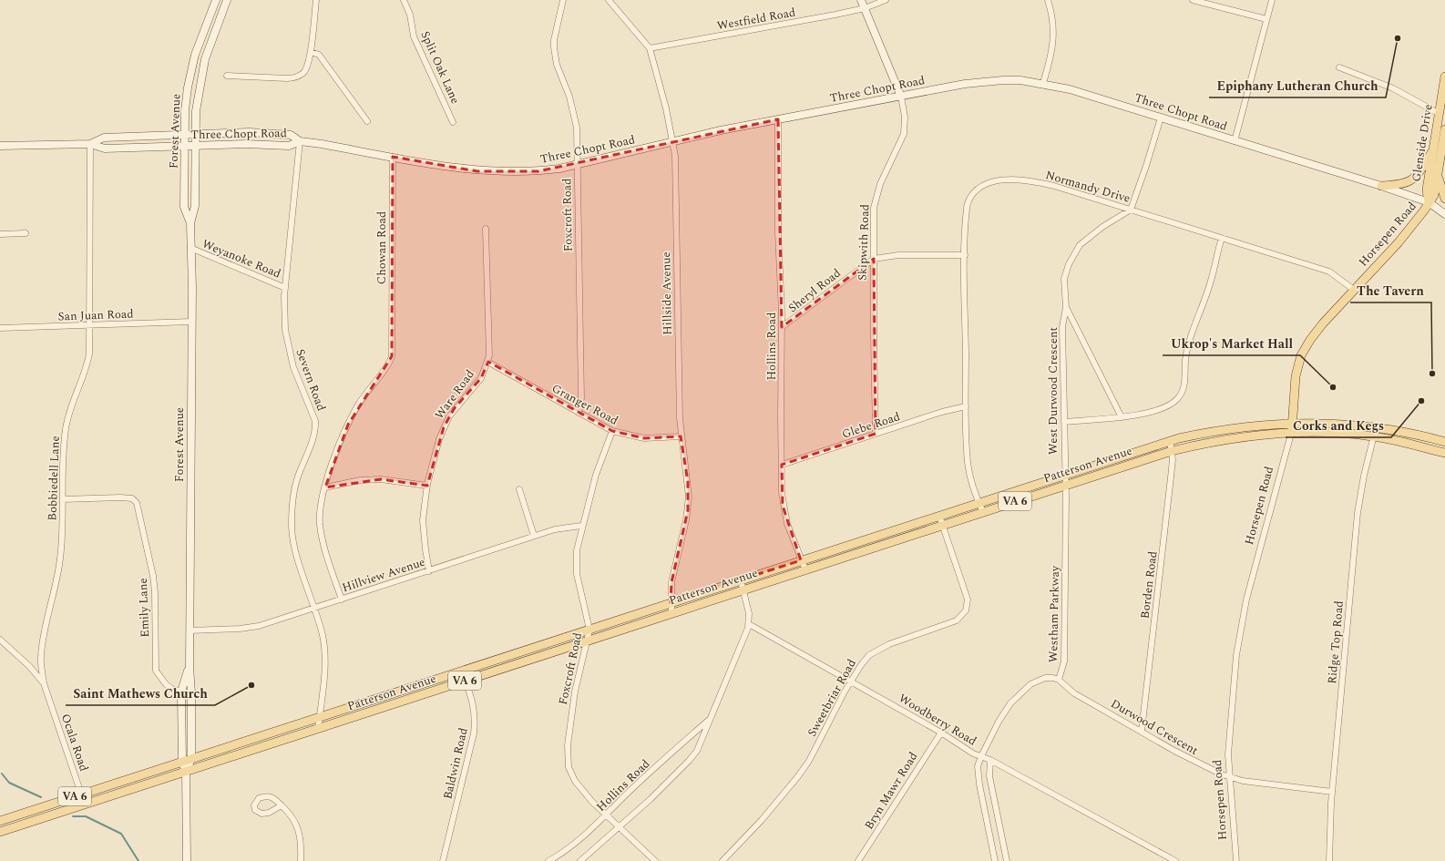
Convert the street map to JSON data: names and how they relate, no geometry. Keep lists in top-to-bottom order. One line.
{"streets":{"main road":["Three Chopt Road","Forest Avenue","Glenside Drive","Horsepen Road","Skipwith Road","Patterson Avenue","VA 6"],"street":["Westfield Road","Split Oak Lane","Normandy Drive","Foxcroft Road","Chowan Road","Weyanoke Road","Sheryl Road","Hillside Avenue","San Juan Road","Hollins Road","Severn Road","West Durwood Crescent","Ware Road","Granger Road","Glebe Road","Bobbiedell Lane","Hillview Avenue","Borden Road","Emily Lane","Westham Parkway","Ridge Top Road","Sweetbriar Road","Woodberry Road","Durwood Crescent","Ocala Road","Baldwin Road","Bryn Mawr Road"]},"crossings":[["Westfield Road","Skipwith Road"],["Westfield Road","Hillside Avenue"],["Three Chopt Road","Forest Avenue"],["Three Chopt Road","Glenside Drive"],["Three Chopt Road","Foxcroft Road"],["Three Chopt Road","Horsepen Road"],["Three Chopt Road","Skipwith Road"],["Three Chopt Road","Chowan Road"],["Three Chopt Road","Hillside Avenue"],["Three Chopt Road","Hollins Road"],["Three Chopt Road","Severn Road"],["Three Chopt Road","Bobbiedell Lane"],["Forest Avenue","Weyanoke Road"],["Forest Avenue","San Juan Road"],["Forest Avenue","Patterson Avenue"],["Forest Avenue","Hillview Avenue"],["Forest Avenue","Emily Lane"],["Glenside Drive","Horsepen Road"],["Normandy Drive","Horsepen Road"],["Normandy Drive","Sheryl Road"],["Normandy Drive","West Durwood Crescent"],["Normandy Drive","Glebe Road"],["Normandy Drive","Patterson Avenue"],["Foxcroft Road","Hollins Road"],["Foxcroft Road","Granger Road"],["Foxcroft Road","Patterson Avenue"],["Foxcroft Road","Hillview Avenue"],["Horsepen Road","Patterson Avenue"],["Horsepen Road","Durwood Crescent"],["Skipwith Road","Sheryl Road"],["Skipwith Road","Glebe Road"],["Chowan Road","Hillview Avenue"],["Weyanoke Road","Severn Road"],["Sheryl Road","Hollins Road"],["Hillside Avenue","Granger Road"],["Hillside Avenue","Patterson Avenue"],["San Juan Road","Bobbiedell Lane"],["Hollins Road","Glebe Road"],["Hollins Road","Patterson Avenue"],["Hollins Road","Woodberry Road"],["Severn Road","Patterson Avenue"],["Severn Road","Hillview Avenue"],["West Durwood Crescent","Patterson Avenue"],["West Durwood Crescent","Westham Parkway"],["Ware Road","Granger Road"],["Ware Road","Hillview Avenue"],["Patterson Avenue","Borden Road"],["Patterson Avenue","Westham Parkway"],["Patterson Avenue","Ridge Top Road"],["Patterson Avenue","Sweetbriar Road"],["Patterson Avenue","Ocala Road"],["Patterson Avenue","Baldwin Road"],["Bobbiedell Lane","Emily Lane"],["Bobbiedell Lane","Ocala Road"],["Borden Road","Durwood Crescent"],["Westham Parkway","Woodberry Road"],["Westham Parkway","Durwood Crescent"],["Ridge Top Road","Durwood Crescent"],["Sweetbriar Road","Woodberry Road"],["Woodberry Road","Bryn Mawr Road"]],"places":["Epiphany Lutheran Church","The Tavern","Ukrop's Market Hall","Corks and Kegs","Saint Mathews Church"]}
